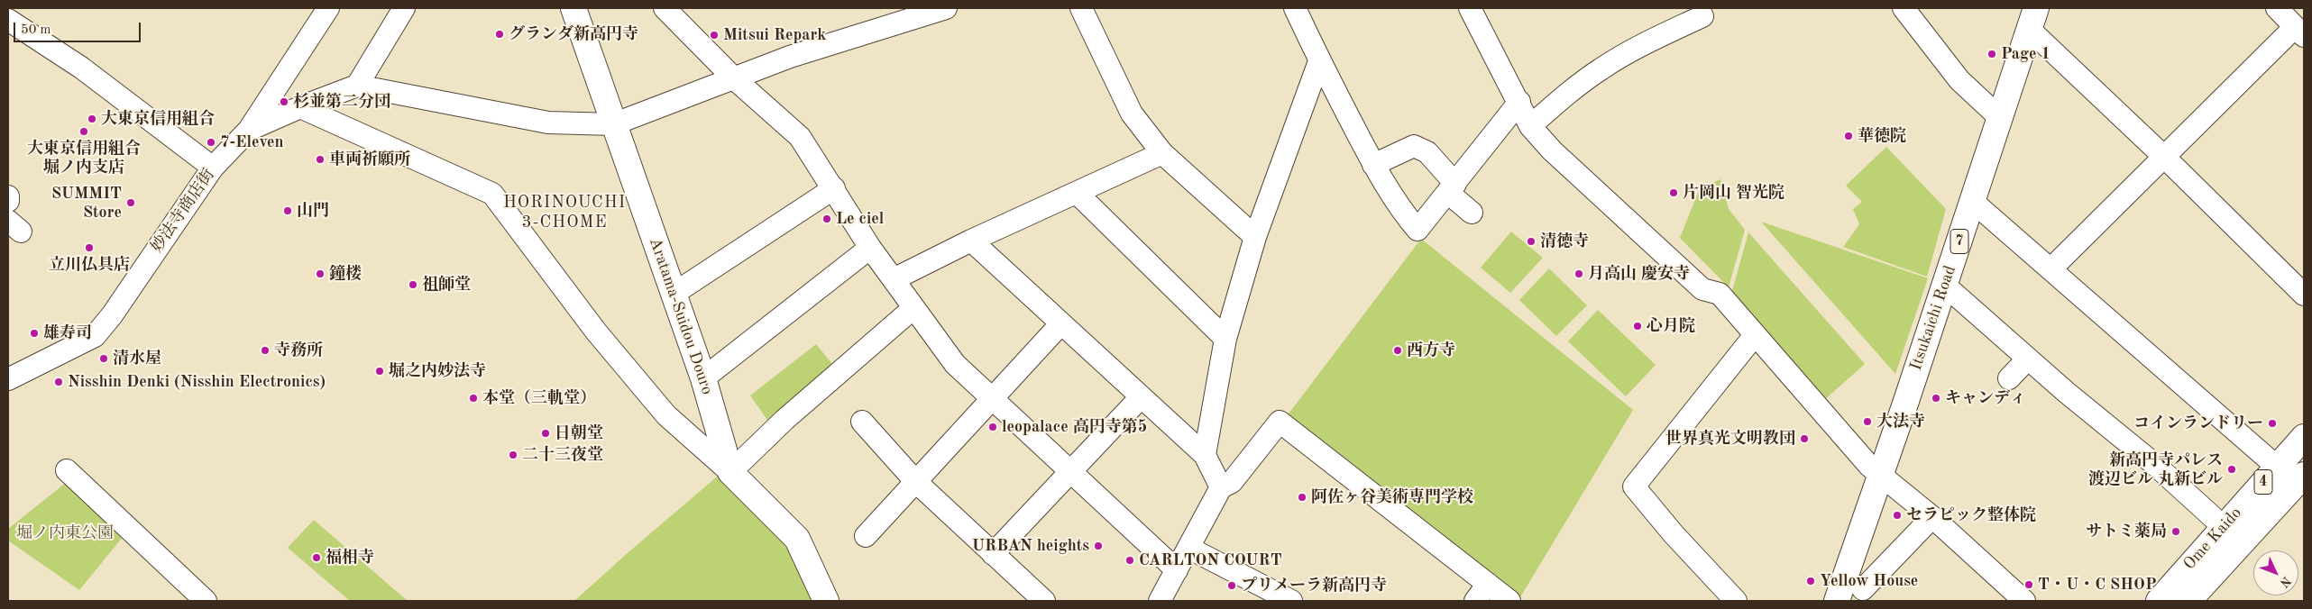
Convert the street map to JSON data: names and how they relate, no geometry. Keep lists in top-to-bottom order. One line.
{"streets":{"main road":["7","Aratama-Suidou Douro","Itsukaichi Road","4","Ome Kaido"],"street":["妙法寺商店街"]},"crossings":[["7","Itsukaichi Road"]],"districts":["HORINOUCHI 3-CHOME"],"parks":["堀ノ内東公園"],"places":["グランダ新高円寺","Mitsui Repark","Page 1","杉並第二分団","大東京信用組合","大東京信用組合 堀ノ内支店","華徳院","7-Eleven","車両祈願所","片岡山 智光院","SUMMIT Store","山門","Le ciel","清徳寺","立川仏具店","鐘楼","月高山 慶安寺","祖師堂","心月院","雄寿司","寺務所","西方寺","清水屋","堀之内妙法寺","Nisshin Denki (Nisshin Electronics)","本堂（三軌堂）","キャンディ","大法寺","コインランドリー","leopalace 高円寺第5","日朝堂","世界真光文明教団","二十三夜堂","新高円寺パレス 渡辺ビル 丸新ビル","阿佐ヶ谷美術専門学校","セラピック整体院","サトミ薬局","URBAN heights","福相寺","CARLTON COURT","Yellow House","T・U・C SHOP","プリメーラ新高円寺"],"scale_bar":"50 m","north":"bottom right"}
